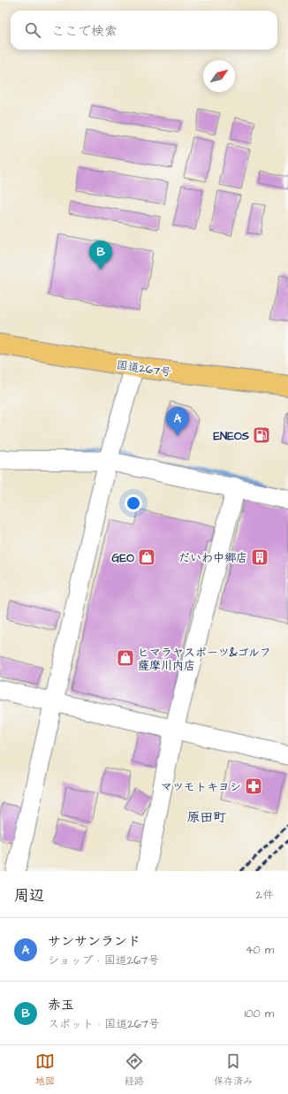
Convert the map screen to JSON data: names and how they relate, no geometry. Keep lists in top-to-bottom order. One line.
{"streets":{"highway":["国道267号"]},"districts":["原田町"],"places":{"fuel station":["ENEOS"],"shop":["GEO","ヒマラヤスポーツ&ゴルフ 薩摩川内店"],"building":["だいわ中郷店"],"pharmacy":["マツモトキヨシ"]},"north":"top right","page":{"search":"ここで検索","pins":["B","A"],"heading":["周辺","2件"],"list":[{"mark":"A","name":"サンサンランド","note":"ショップ · 国道267号","value":"40 m"},{"mark":"B","name":"赤玉","note":"スポット · 国道267号","value":"100 m"}],"nav":["地図","経路","保存済み"]}}
